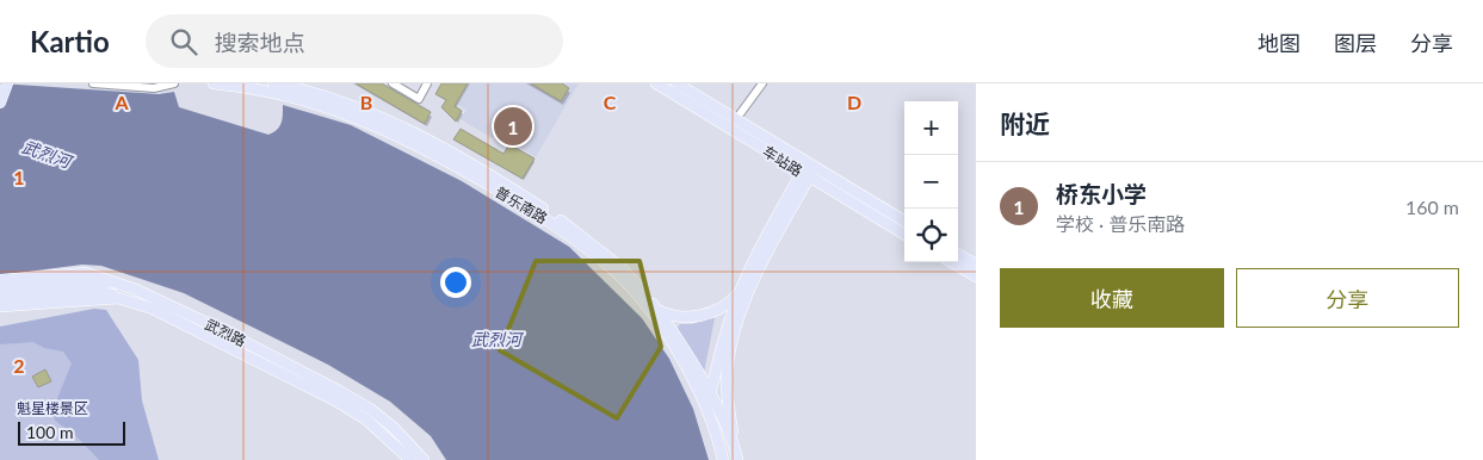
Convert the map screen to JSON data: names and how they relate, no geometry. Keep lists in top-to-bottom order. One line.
{"streets":{"main road":["车站路","普乐南路","武烈路"]},"water":["武烈河"],"parks":["魁星楼景区"],"scale_bar":"100 m","page":{"header":"Kartio","search":"搜索地点","nav":["地图","图层","分享"],"heading":"附近","map_buttons":["+","−"],"pins":"1","list":[{"mark":"1","name":"桥东小学","note":"学校 · 普乐南路","value":"160 m"}],"buttons":["收藏","分享"],"scale":"100 m"},"grid":{"columns":["A","B","C","D"],"rows":["1","2"]}}
